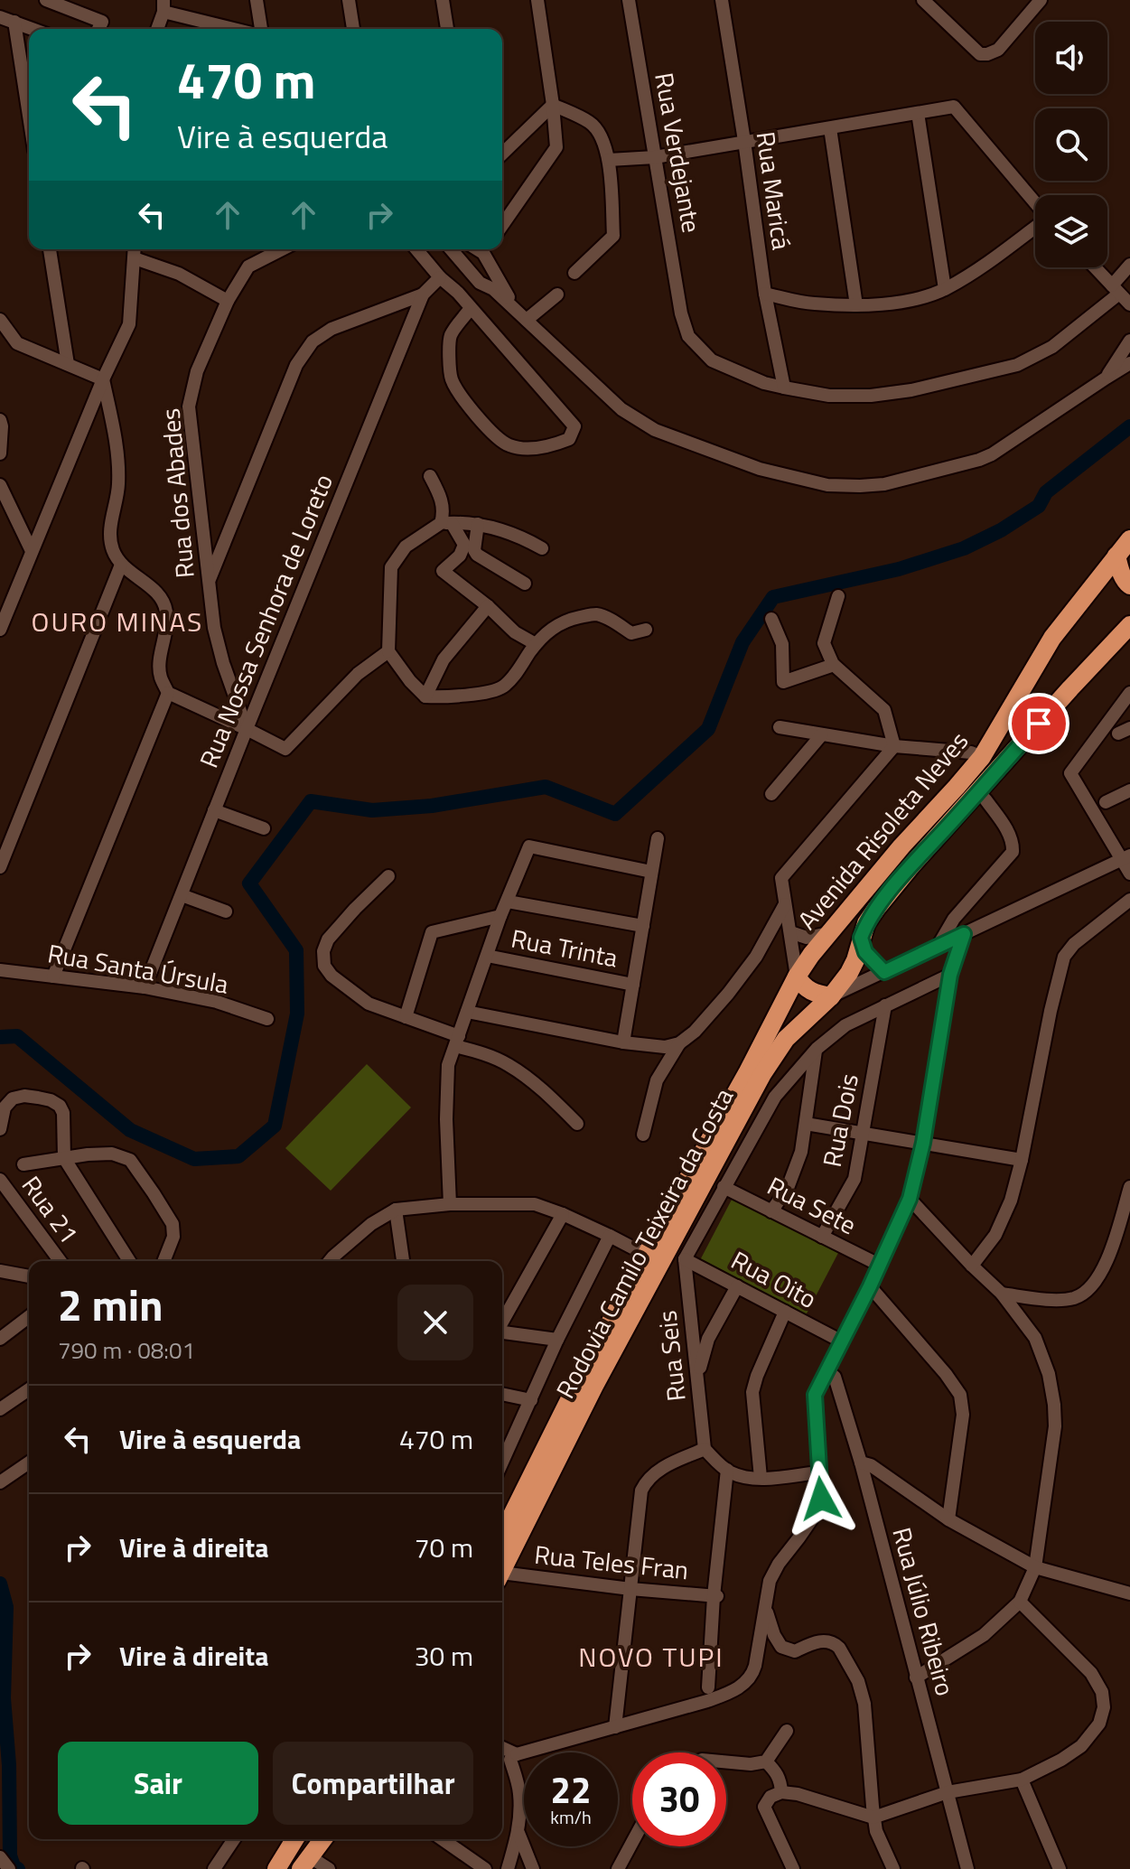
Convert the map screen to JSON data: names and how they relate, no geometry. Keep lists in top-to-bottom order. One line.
{"streets":{"highway":["Avenida Risoleta Neves","Rodovia Camilo Teixeira da Costa"],"street":["Rua Verdejante","Rua Maricá","Rua dos Abades","Rua Nossa Senhora de Loreto","Rua Trinta","Rua Santa Úrsula","Rua Dois","Rua Sete","Rua 21","Rua Oito","Rua Seis","Rua Teles Fran","Rua Júlio Ribeiro"]},"crossings":[["Rua Verdejante","Rua Maricá"],["Rua dos Abades","Rua Nossa Senhora de Loreto"],["Rua Nossa Senhora de Loreto","Rua Santa Úrsula"],["Avenida Risoleta Neves","Rodovia Camilo Teixeira da Costa"],["Rua Dois","Rua Sete"],["Rua Oito","Rua Seis"]],"districts":["OURO MINAS","NOVO TUPI"],"page":{"turn":["470 m","Vire à esquerda"],"heading":["2 min","790 m · 08:01"],"list":[{"name":"Vire à esquerda","value":"470 m"},{"name":"Vire à direita","value":"70 m"},{"name":"Vire à direita","value":"30 m"}],"buttons":["Sair","Compartilhar"],"speed":"22 km/h","limit":"30"}}
